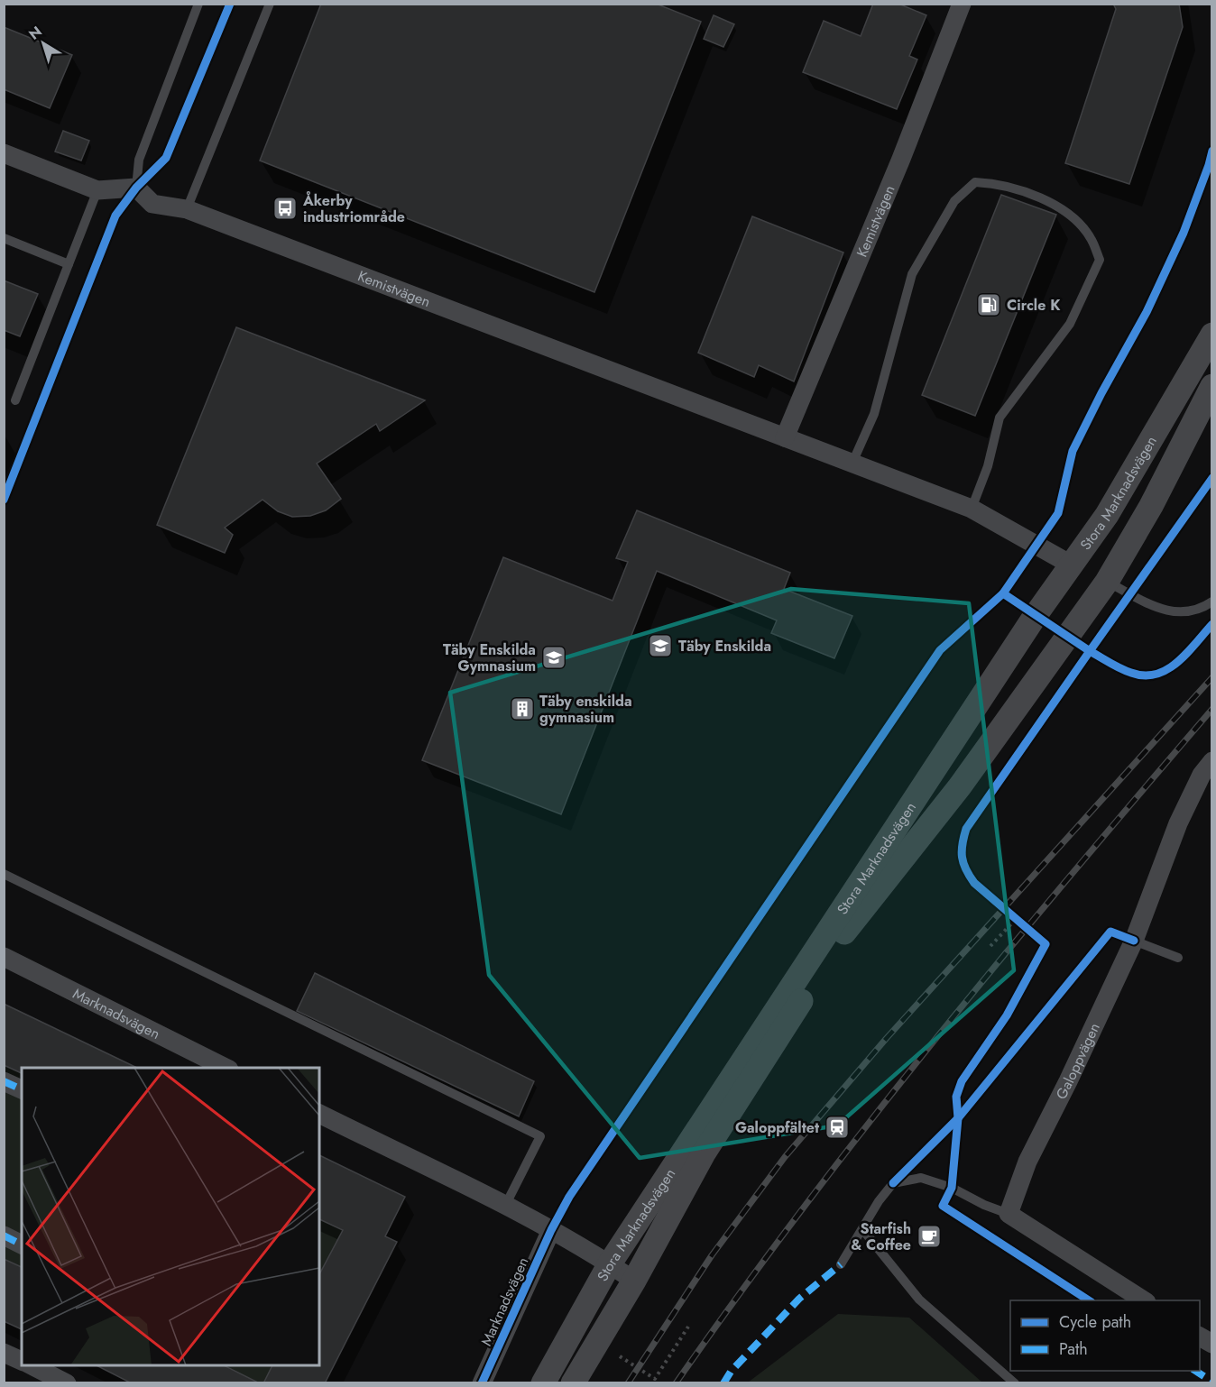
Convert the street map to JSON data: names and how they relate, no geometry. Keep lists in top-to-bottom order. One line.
{"streets":{"street":["Kemistvägen","Stora Marknadsvägen","Marknadsvägen","Galoppvägen"]},"crossings":[["Kemistvägen","Stora Marknadsvägen"]],"places":{"bus stop":["Åkerby industriområde"],"fuel station":["Circle K"],"school or university":["Täby Enskilda","Täby Enskilda Gymnasium"],"building":["Täby enskilda gymnasium"],"station":["Galoppfältet"],"cafe":["Starfish & Coffee"]},"legend":["Cycle path","Path"],"north":"top left"}
